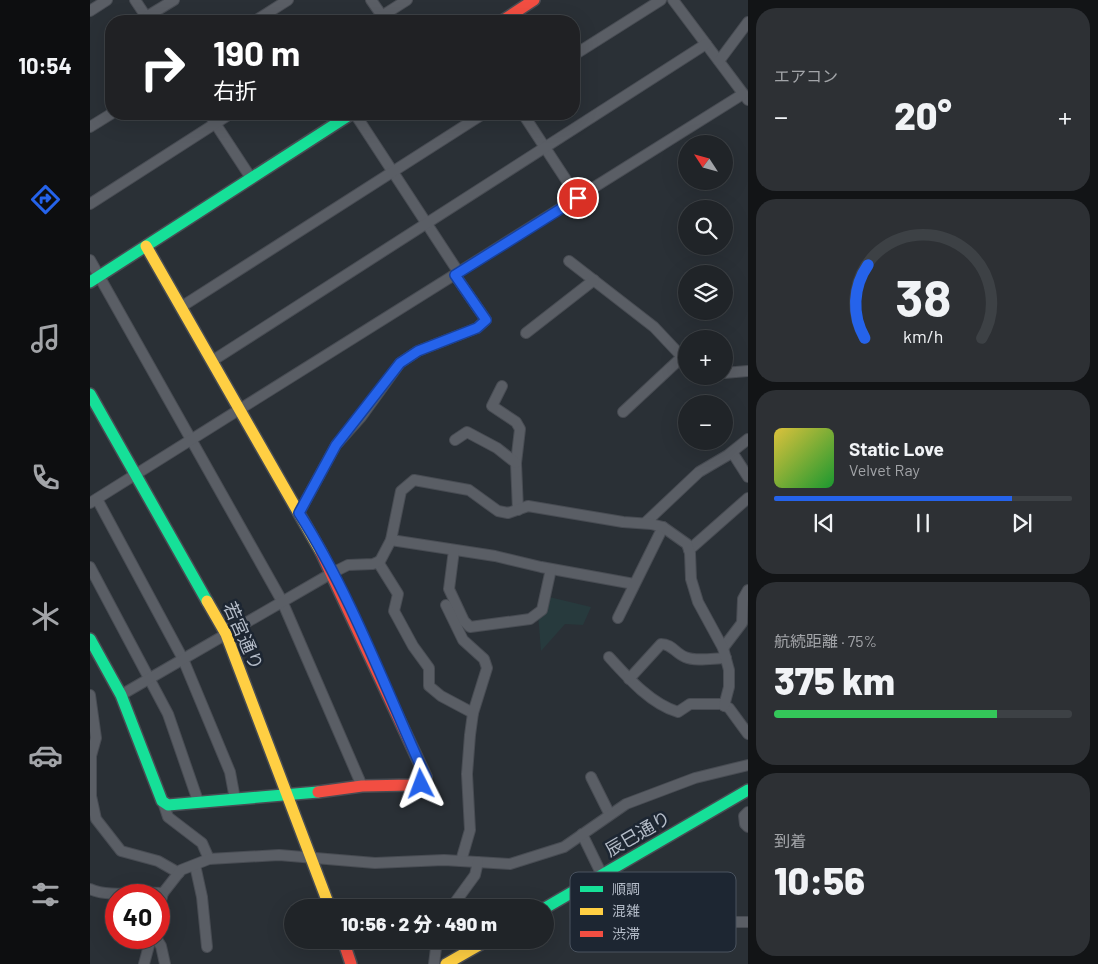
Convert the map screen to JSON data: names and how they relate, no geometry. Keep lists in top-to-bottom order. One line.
{"streets":{"street":["若宮通り","辰巳通り"]},"legend":["順調","混雑","渋滞"],"north":"top left","page":{"tabs":"10:54","tile":["エアコン",["航続距離 · 75%","375 km"],["到着","10:56"]],"turn":["190 m","右折"],"heat":["−","20°","+"],"map_buttons":["+","−"],"song":["Static Love","Velvet Ray"],"limit":"40","trip":"10:56 · 2 分 · 490 m","gauge":["38","km/h"]}}
